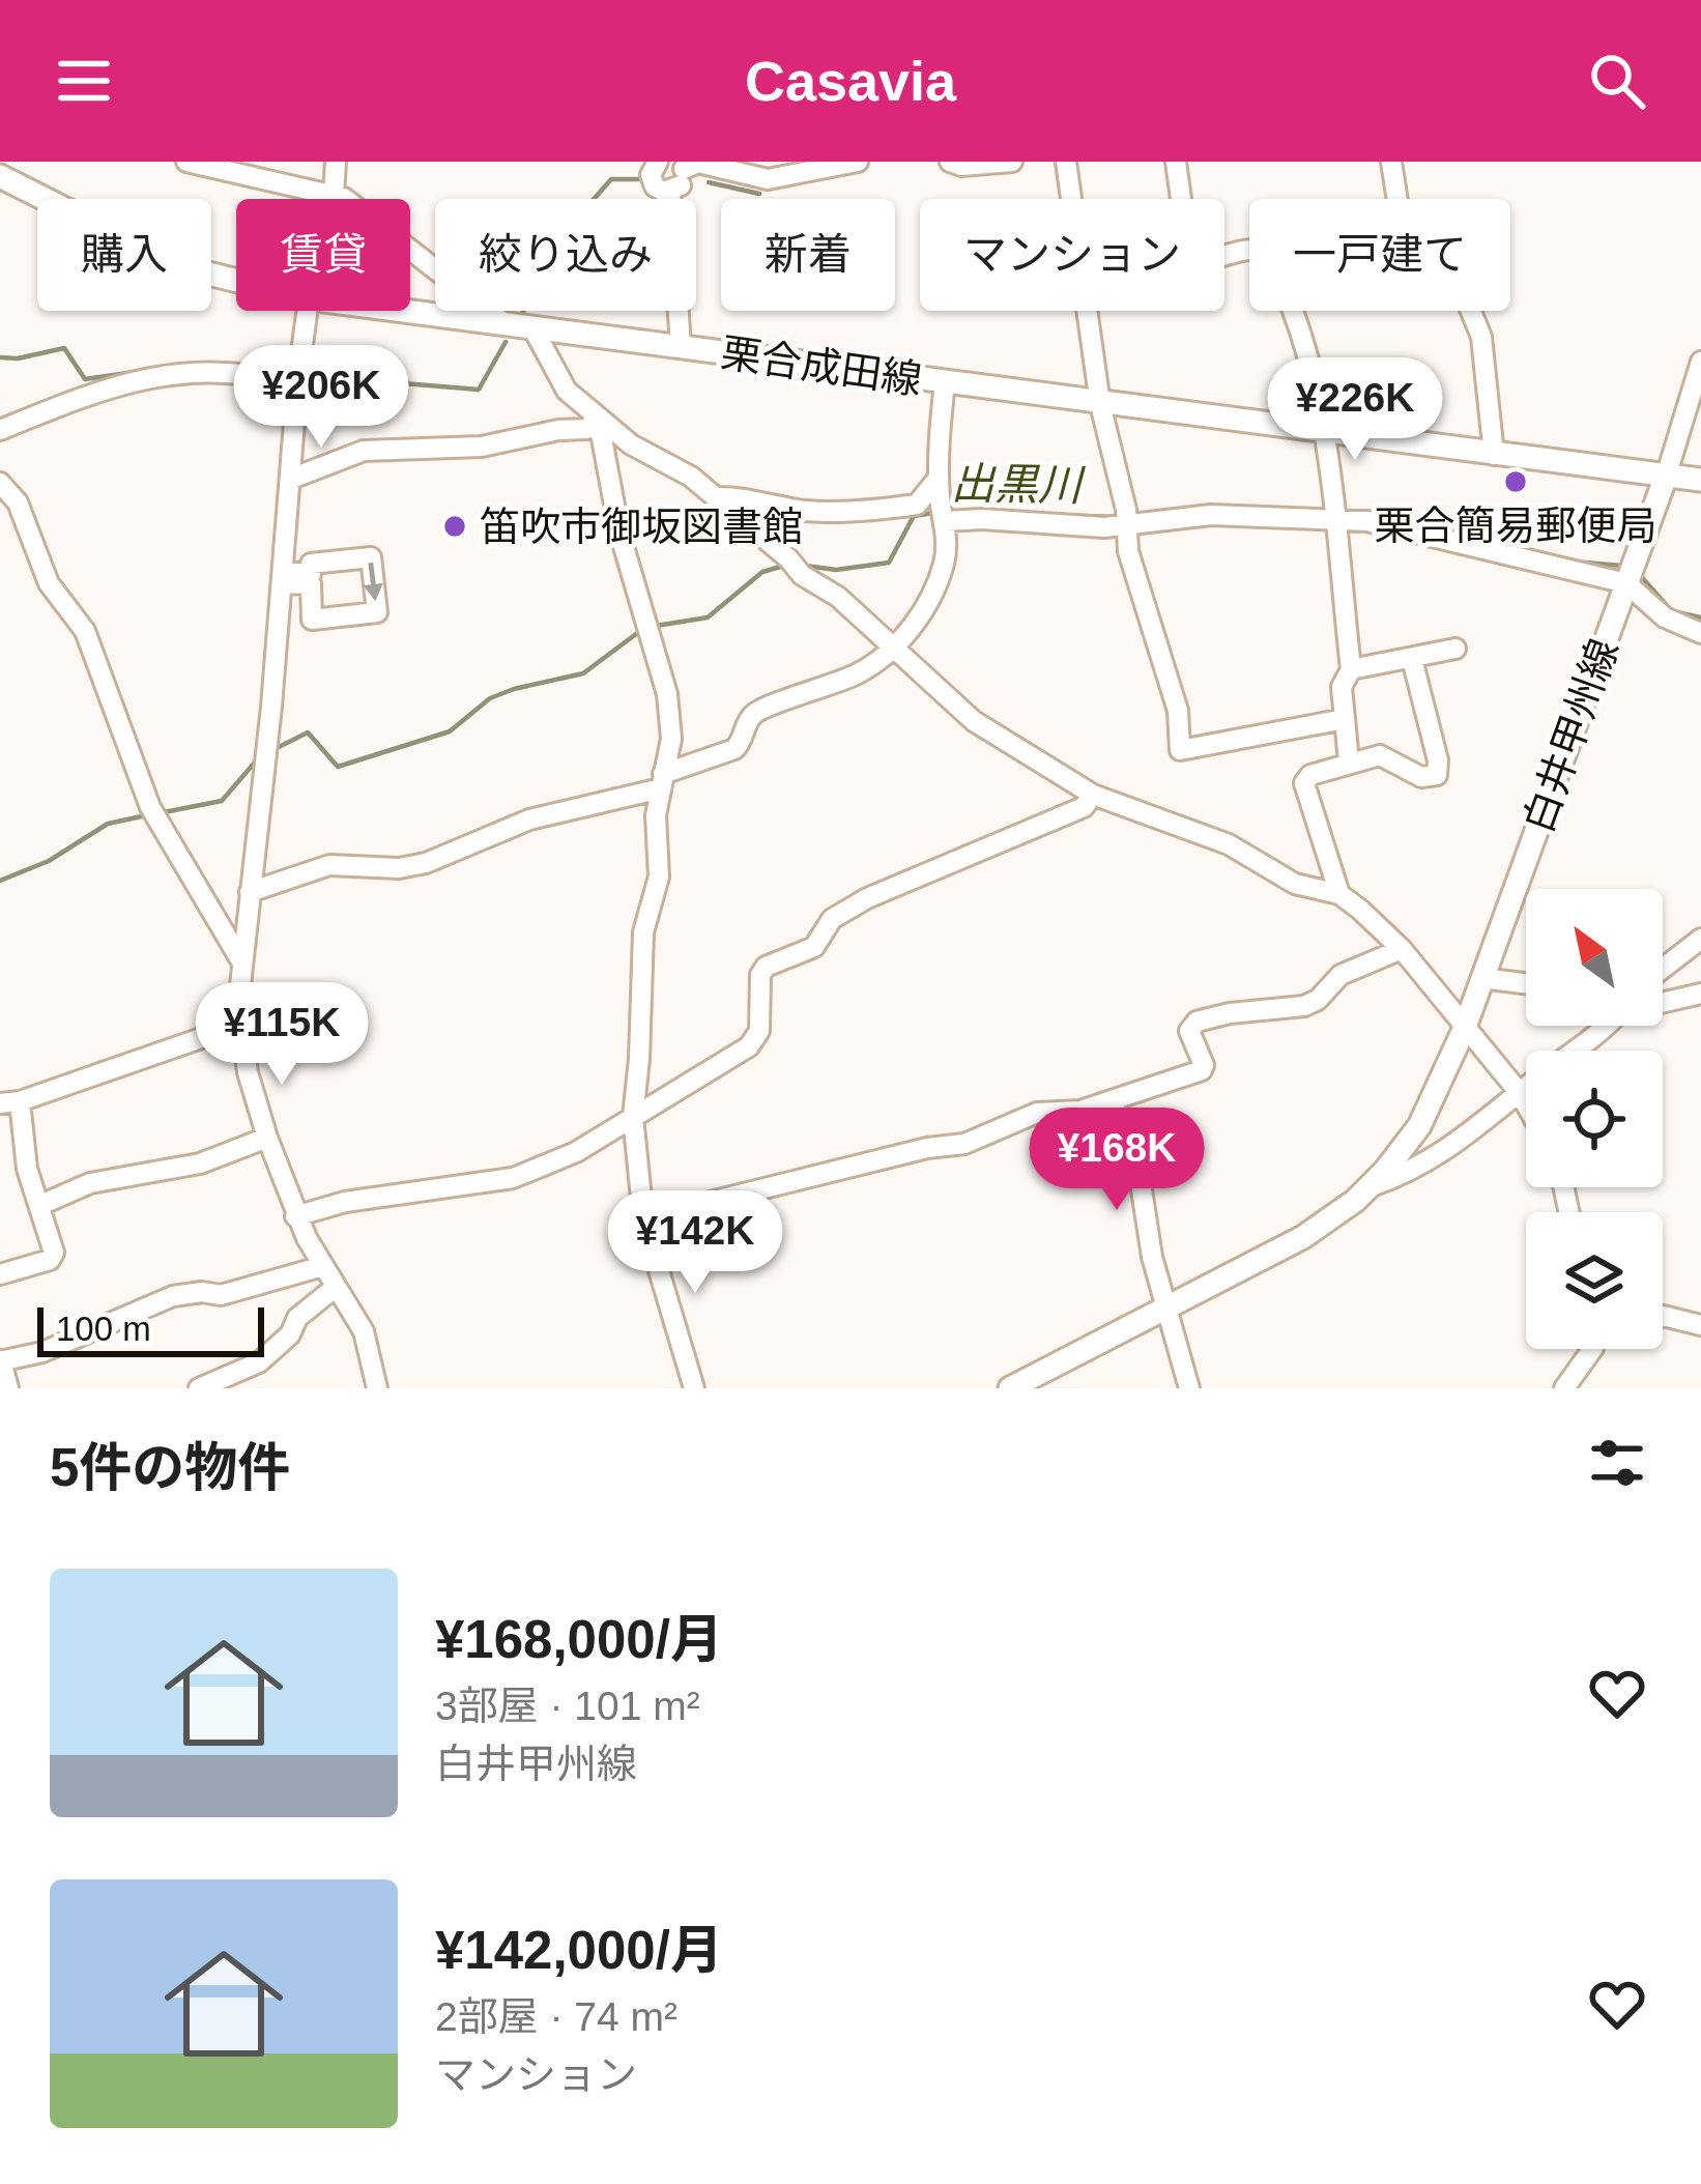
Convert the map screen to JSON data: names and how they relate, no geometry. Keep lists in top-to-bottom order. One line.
{"streets":{"main road":["栗合成田線","白井甲州線"]},"crossings":[["栗合成田線","白井甲州線"]],"water":["出黒川"],"places":["栗合簡易郵便局","笛吹市御坂図書館"],"scale_bar":"100 m","north":"top left","page":{"header":"Casavia","chip":["購入","賃貸","絞り込み","新着","マンション","一戸建て"],"price":["¥206K","¥226K","¥115K","¥168K","¥142K"],"scale":"100 m","heading":"5件の物件","list":[{"name":"¥168,000/月","note":"3部屋 · 101 m² · 白井甲州線"},{"name":"¥142,000/月","note":"2部屋 · 74 m² · マンション"}]}}
